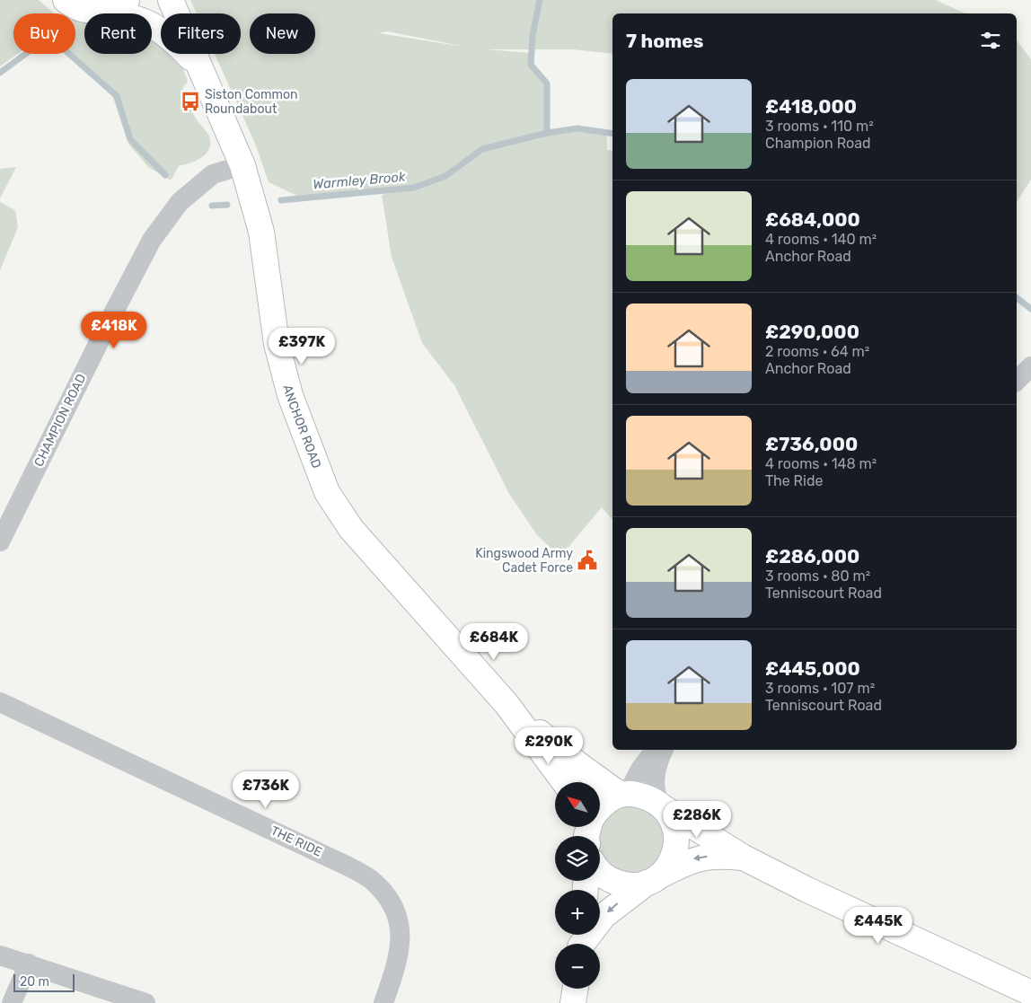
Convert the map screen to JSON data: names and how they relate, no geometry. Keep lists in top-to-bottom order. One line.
{"streets":{"street":["CHAMPION ROAD","ANCHOR ROAD","THE RIDE"]},"crossings":[["CHAMPION ROAD","ANCHOR ROAD"]],"water":["Warmley Brook"],"places":{"bus stop":["Siston Common Roundabout"],"public building":["Kingswood Army Cadet Force"]},"scale_bar":"20 m","north":"top left","page":{"chip":["Buy","Rent","Filters","New"],"heading":"7 homes","list":[{"name":"£418,000","note":"3 rooms · 110 m² · Champion Road"},{"name":"£684,000","note":"4 rooms · 140 m² · Anchor Road"},{"name":"£290,000","note":"2 rooms · 64 m² · Anchor Road"},{"name":"£736,000","note":"4 rooms · 148 m² · The Ride"},{"name":"£286,000","note":"3 rooms · 80 m² · Tenniscourt Road"},{"name":"£445,000","note":"3 rooms · 107 m² · Tenniscourt Road"}],"price":["£418K","£397K","£684K","£290K","£736K","£286K","£445K"],"map_buttons":["+","−"],"scale":"20 m"}}
